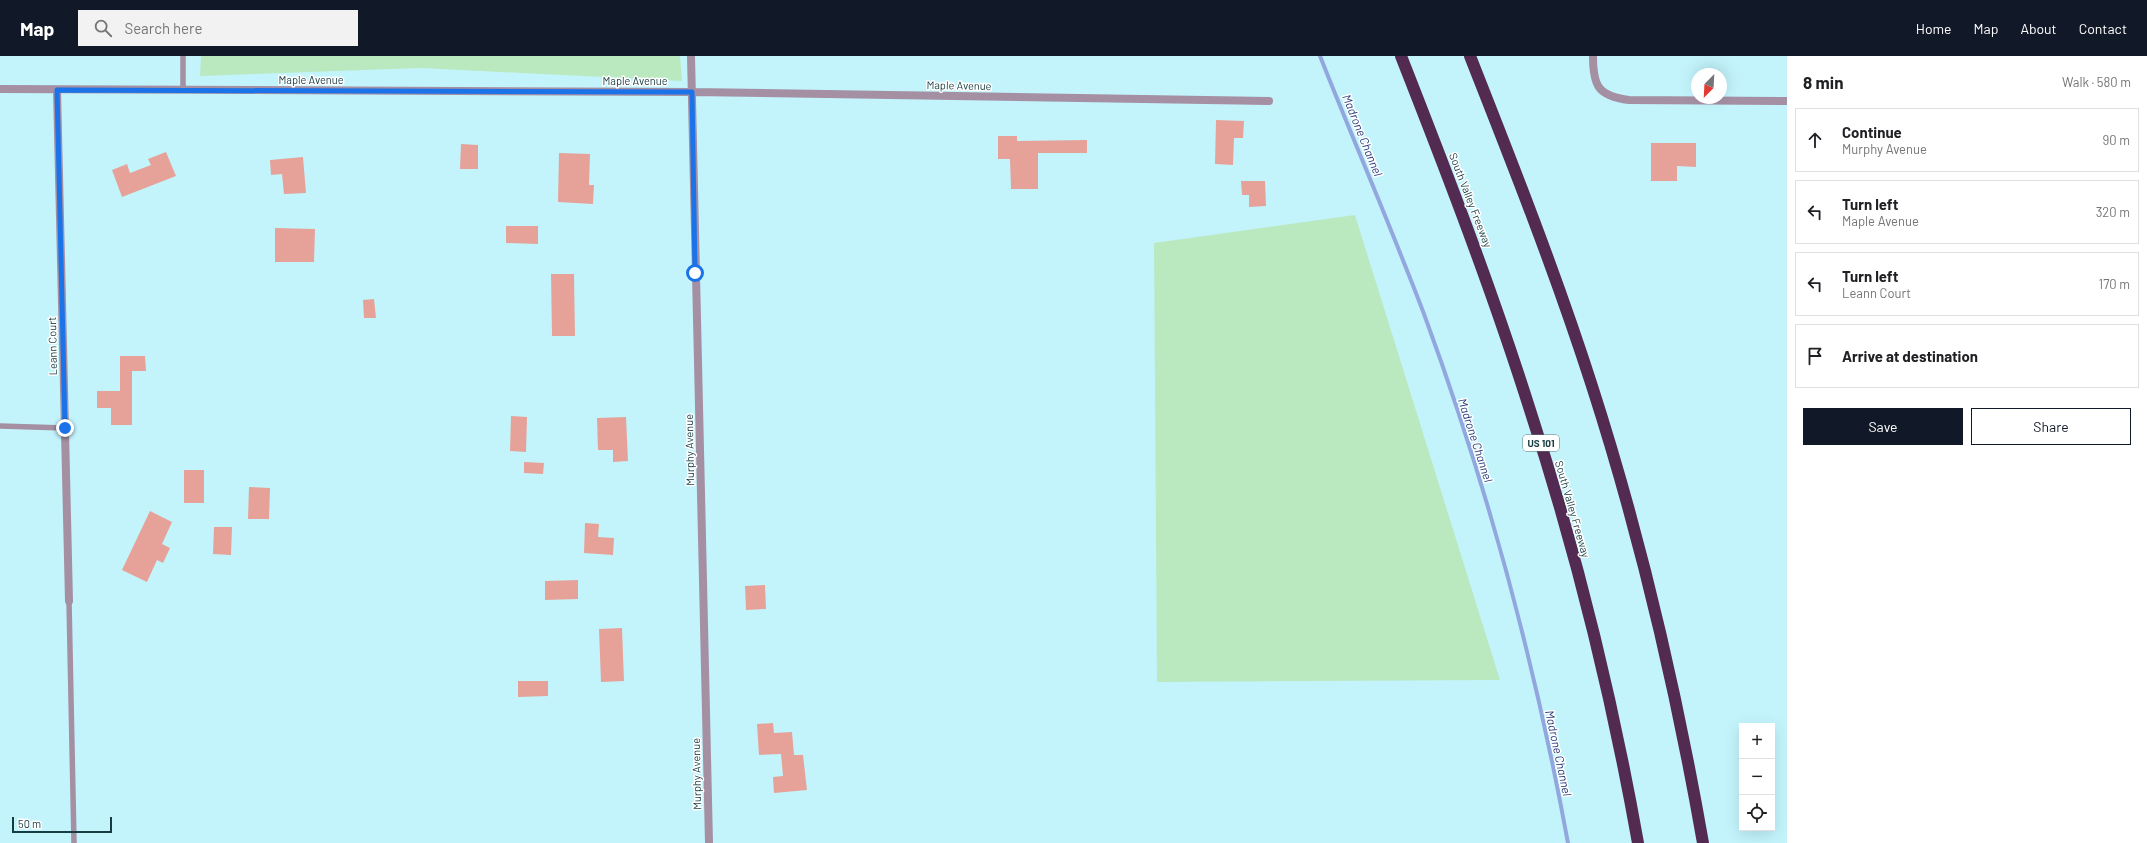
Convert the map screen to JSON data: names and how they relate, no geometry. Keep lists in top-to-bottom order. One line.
{"streets":{"highway":["South Valley Freeway","US 101"],"street":["Maple Avenue","Leann Court","Murphy Avenue"]},"crossings":[["Maple Avenue","Leann Court"],["Maple Avenue","Murphy Avenue"]],"water":["Madrone Channel"],"scale_bar":"50 m","north":"bottom left","page":{"header":"Map","search":"Search here","nav":["Home","Map","About","Contact"],"heading":["8 min","Walk · 580 m"],"list":[["Continue","Murphy Avenue","90 m"],["Turn left","Maple Avenue","320 m"],["Turn left","Leann Court","170 m"],"Arrive at destination"],"buttons":["Save","Share"],"map_buttons":["+","−"],"scale":"50 m"}}
